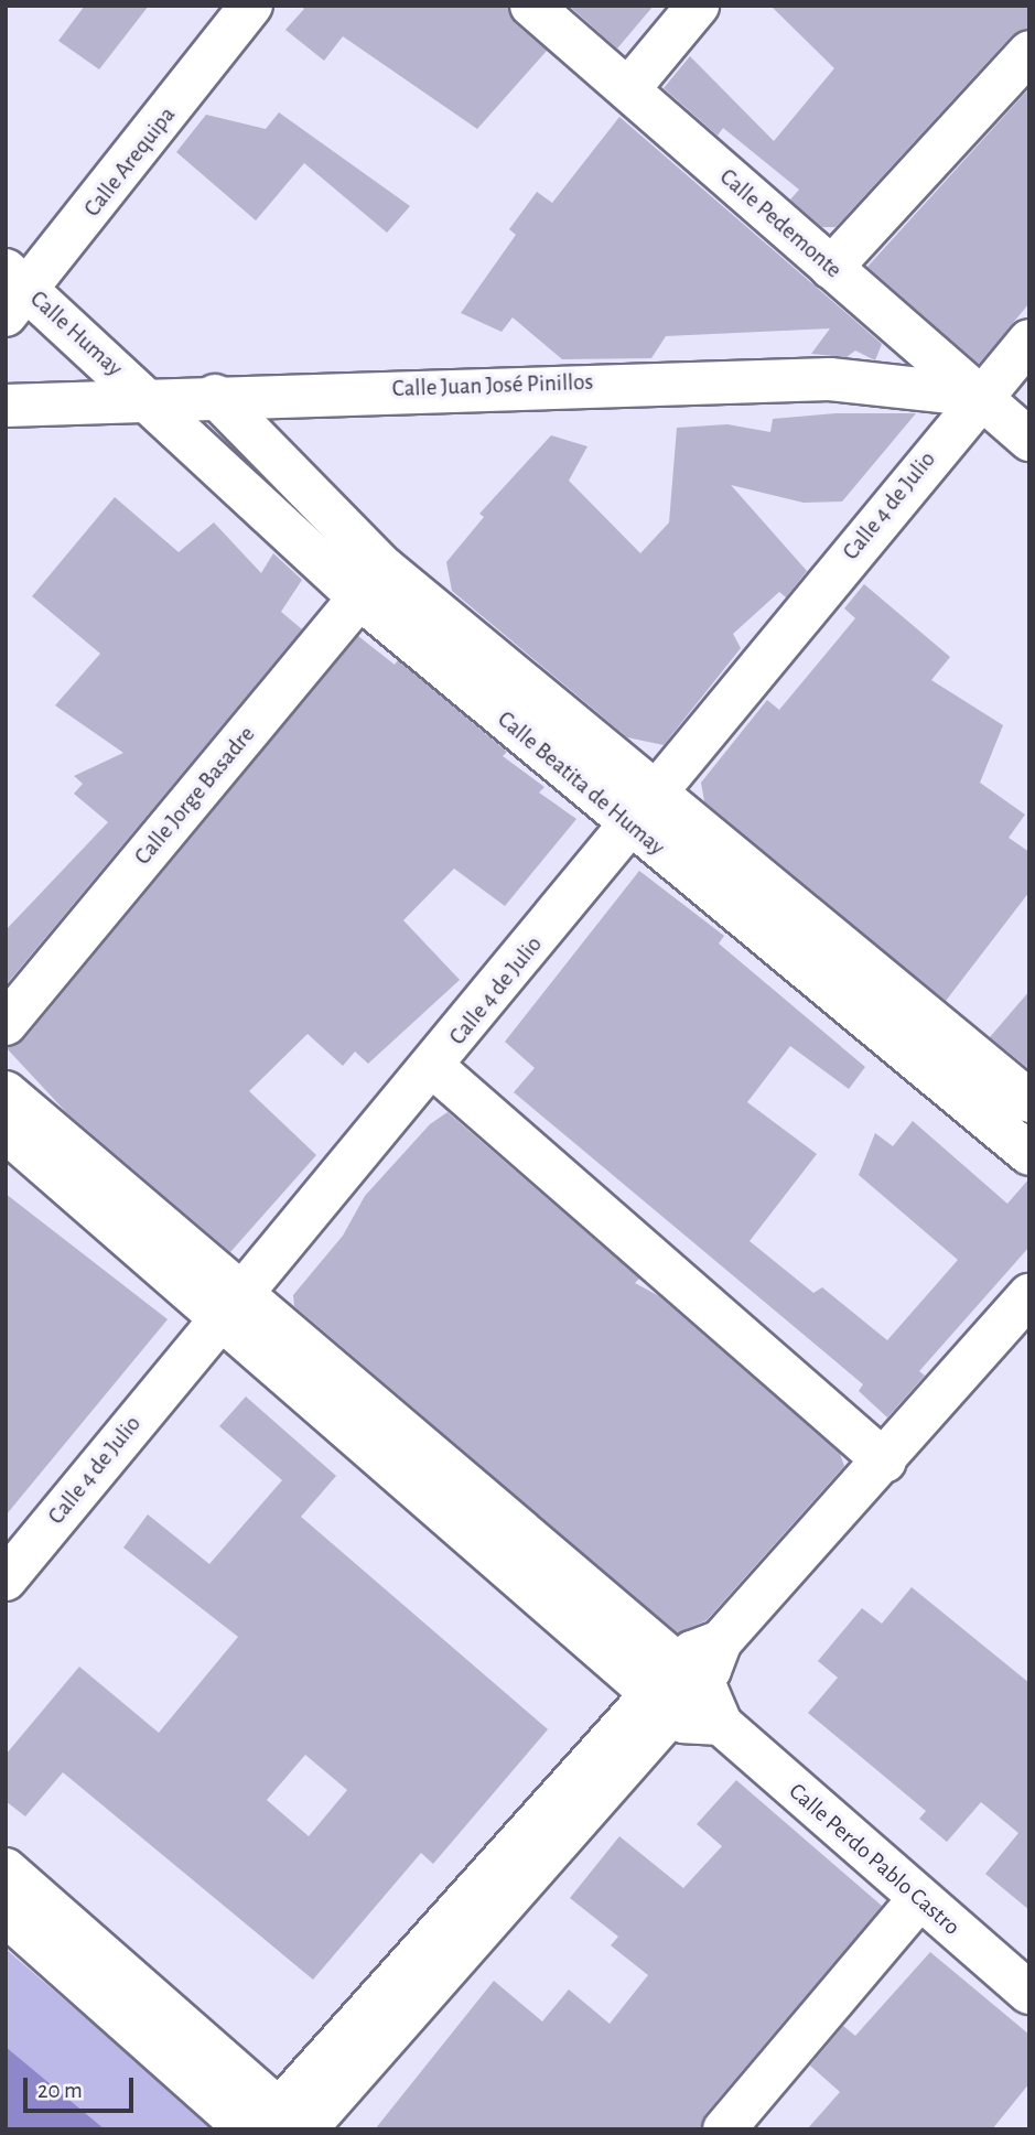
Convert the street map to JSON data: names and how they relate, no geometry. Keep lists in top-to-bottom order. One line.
{"streets":{"street":["Calle Arequipa","Calle Pedemonte","Calle Humay","Calle Juan José Pinillos","Calle 4 de Julio","Calle Beatita de Humay","Calle Jorge Basadre","Calle Perdo Pablo Castro"]},"crossings":[["Calle Arequipa","Calle Humay"],["Calle Pedemonte","Calle Juan José Pinillos"],["Calle Pedemonte","Calle 4 de Julio"],["Calle Humay","Calle Juan José Pinillos"],["Calle Humay","Calle Beatita de Humay"],["Calle Juan José Pinillos","Calle 4 de Julio"],["Calle Juan José Pinillos","Calle Beatita de Humay"],["Calle 4 de Julio","Calle Beatita de Humay"],["Calle Beatita de Humay","Calle Jorge Basadre"]],"scale_bar":"20 m"}
